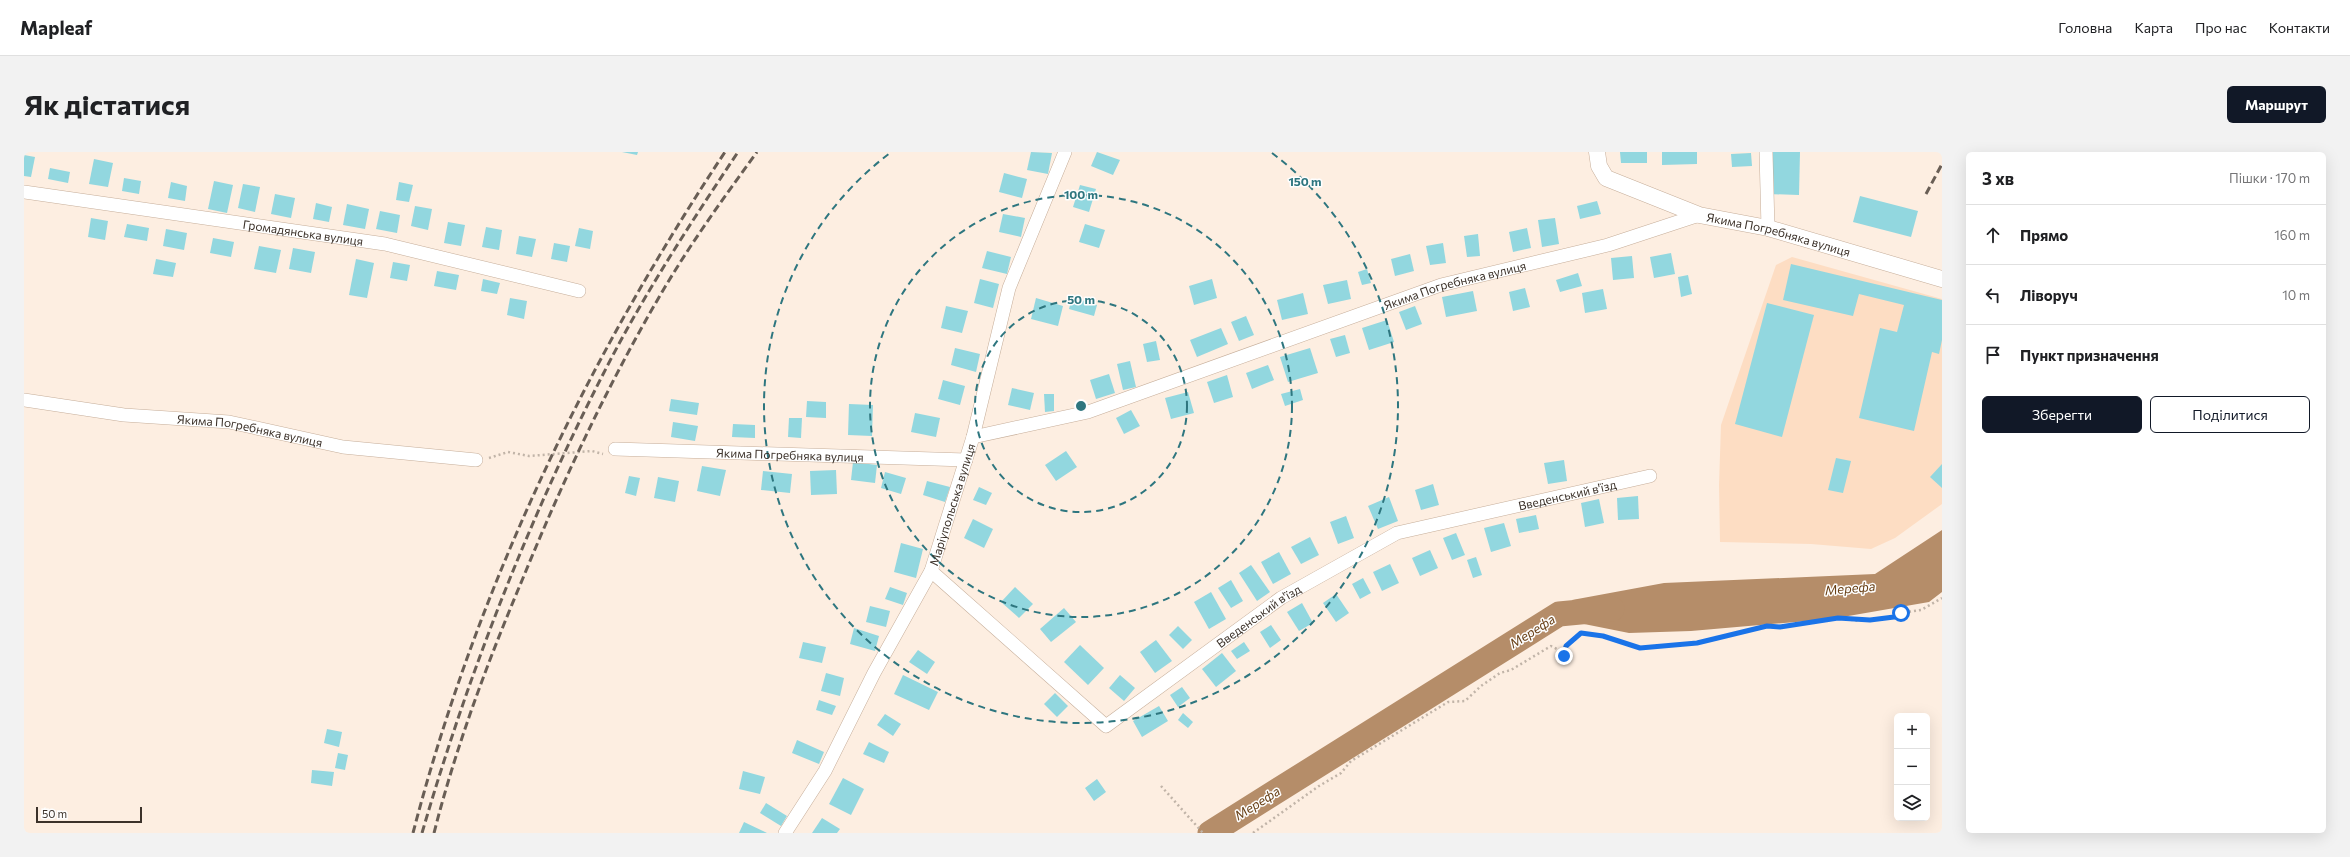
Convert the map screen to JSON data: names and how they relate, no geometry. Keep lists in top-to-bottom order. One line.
{"streets":{"street":["Громадянська вулиця","Якима Погребняка вулиця","Введенський в'їзд","Маріупольська вулиця"]},"crossings":[["Якима Погребняка вулиця","Маріупольська вулиця"],["Введенський в'їзд","Маріупольська вулиця"]],"water":["Мерефа"],"scale_bar":"50 m","page":{"header":"Mapleaf","nav":["Головна","Карта","Про нас","Контакти"],"buttons":["Маршрут",["Зберегти","Поділитися"]],"title":"Як дістатися","heading":["3 хв","Пішки · 170 m"],"list":[["Прямо","160 m"],["Ліворуч","10 m"],"Пункт призначення"],"map_buttons":["+","−"],"scale":"50 m"},"rings":["150 m","100 m","50 m"]}
